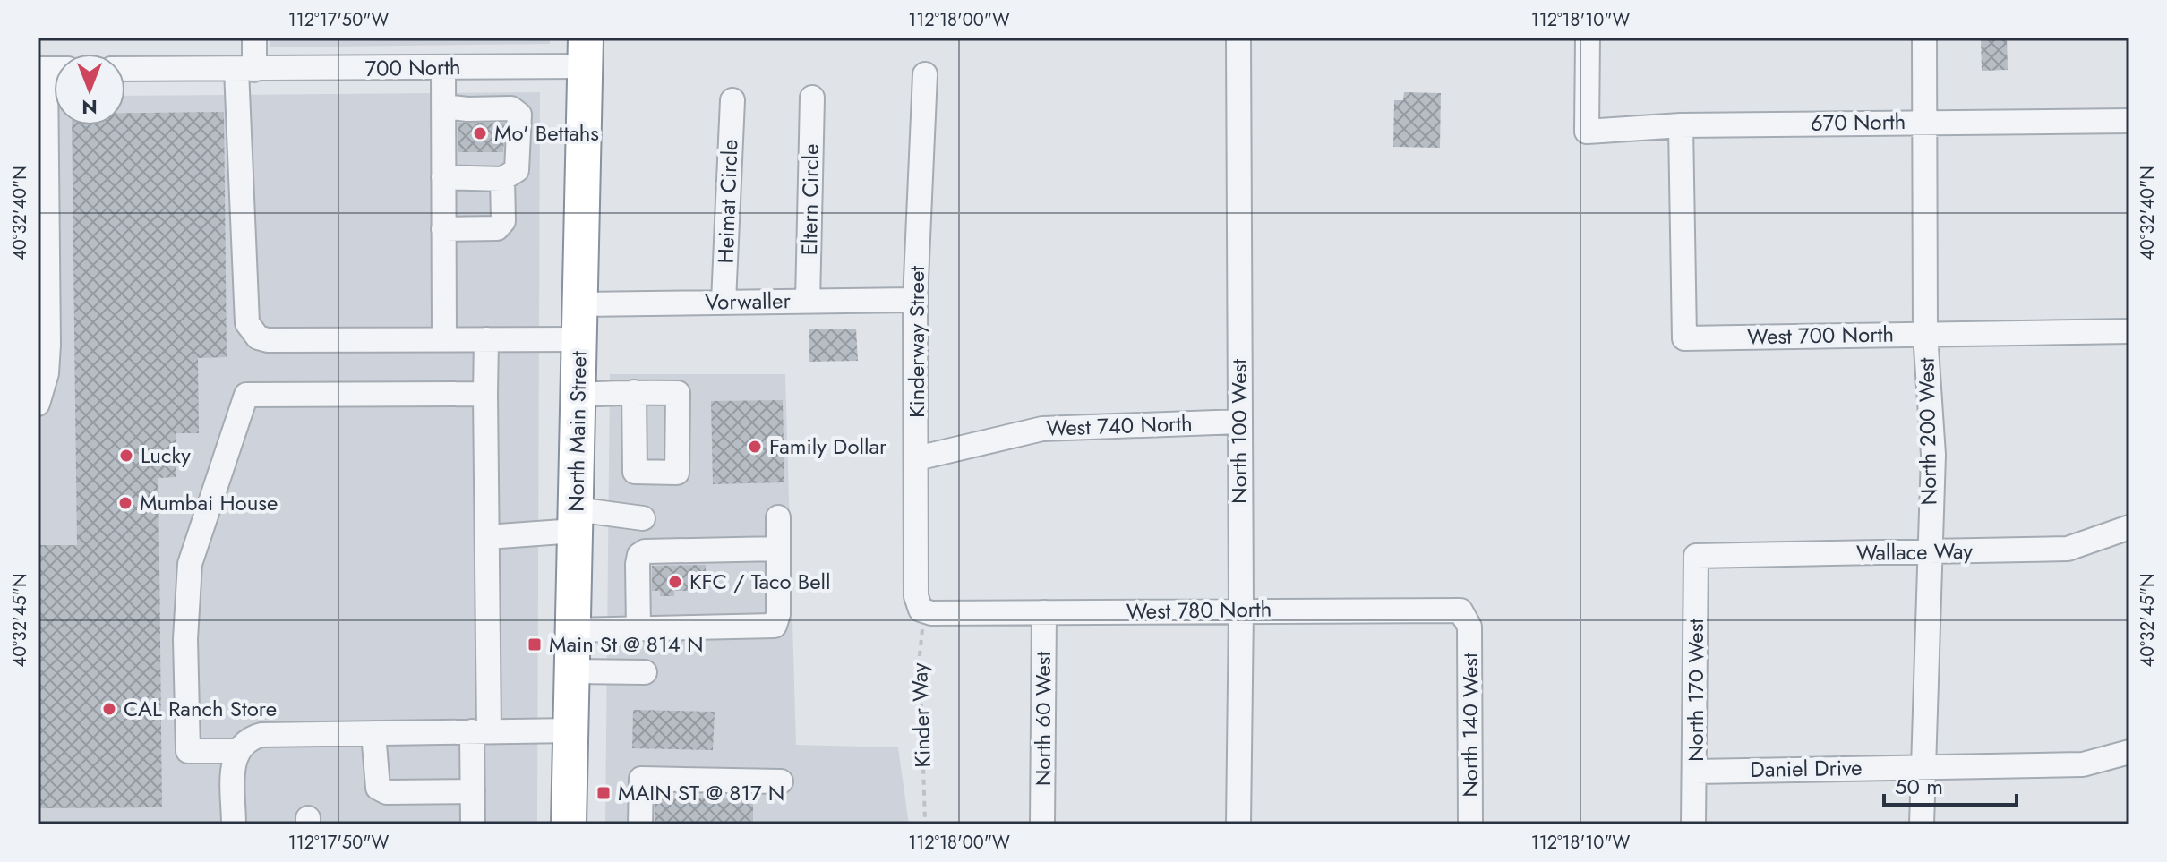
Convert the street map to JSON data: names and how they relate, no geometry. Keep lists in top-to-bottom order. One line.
{"streets":{"highway":["North Main Street"],"street":["700 North","670 North","Eltern Circle","Heimat Circle","Vorwaller","West 700 North","Kinderway Street","West 740 North","North 100 West","North 200 West","Wallace Way","West 780 North","North 170 West","North 60 West","North 140 West","Daniel Drive"],"path":["Kinder Way"]},"crossings":[["700 North","North Main Street"],["670 North","West 700 North"],["670 North","North 200 West"],["Eltern Circle","Vorwaller"],["Heimat Circle","Vorwaller"],["Vorwaller","Kinderway Street"],["Vorwaller","North Main Street"],["West 700 North","North 200 West"],["Kinderway Street","West 740 North"],["Kinderway Street","West 780 North"],["Kinderway Street","Kinder Way"],["West 740 North","North 100 West"],["North 100 West","West 780 North"],["North 200 West","Wallace Way"],["North 200 West","Daniel Drive"],["Wallace Way","North 170 West"],["West 780 North","Kinder Way"],["West 780 North","North 60 West"],["West 780 North","North 140 West"],["North 170 West","Daniel Drive"]],"places":{"other":["Mo' Bettahs","Family Dollar","Lucky","Mumbai House","KFC / Taco Bell","CAL Ranch Store"],"transit":["Main St @ 814 N","MAIN ST @ 817 N"]},"scale_bar":"50 m","north":"bottom","coordinates":["112°17'50\"W","112°18'00\"W","112°18'10\"W","40°32'40\"N","40°32'45\"N"]}
